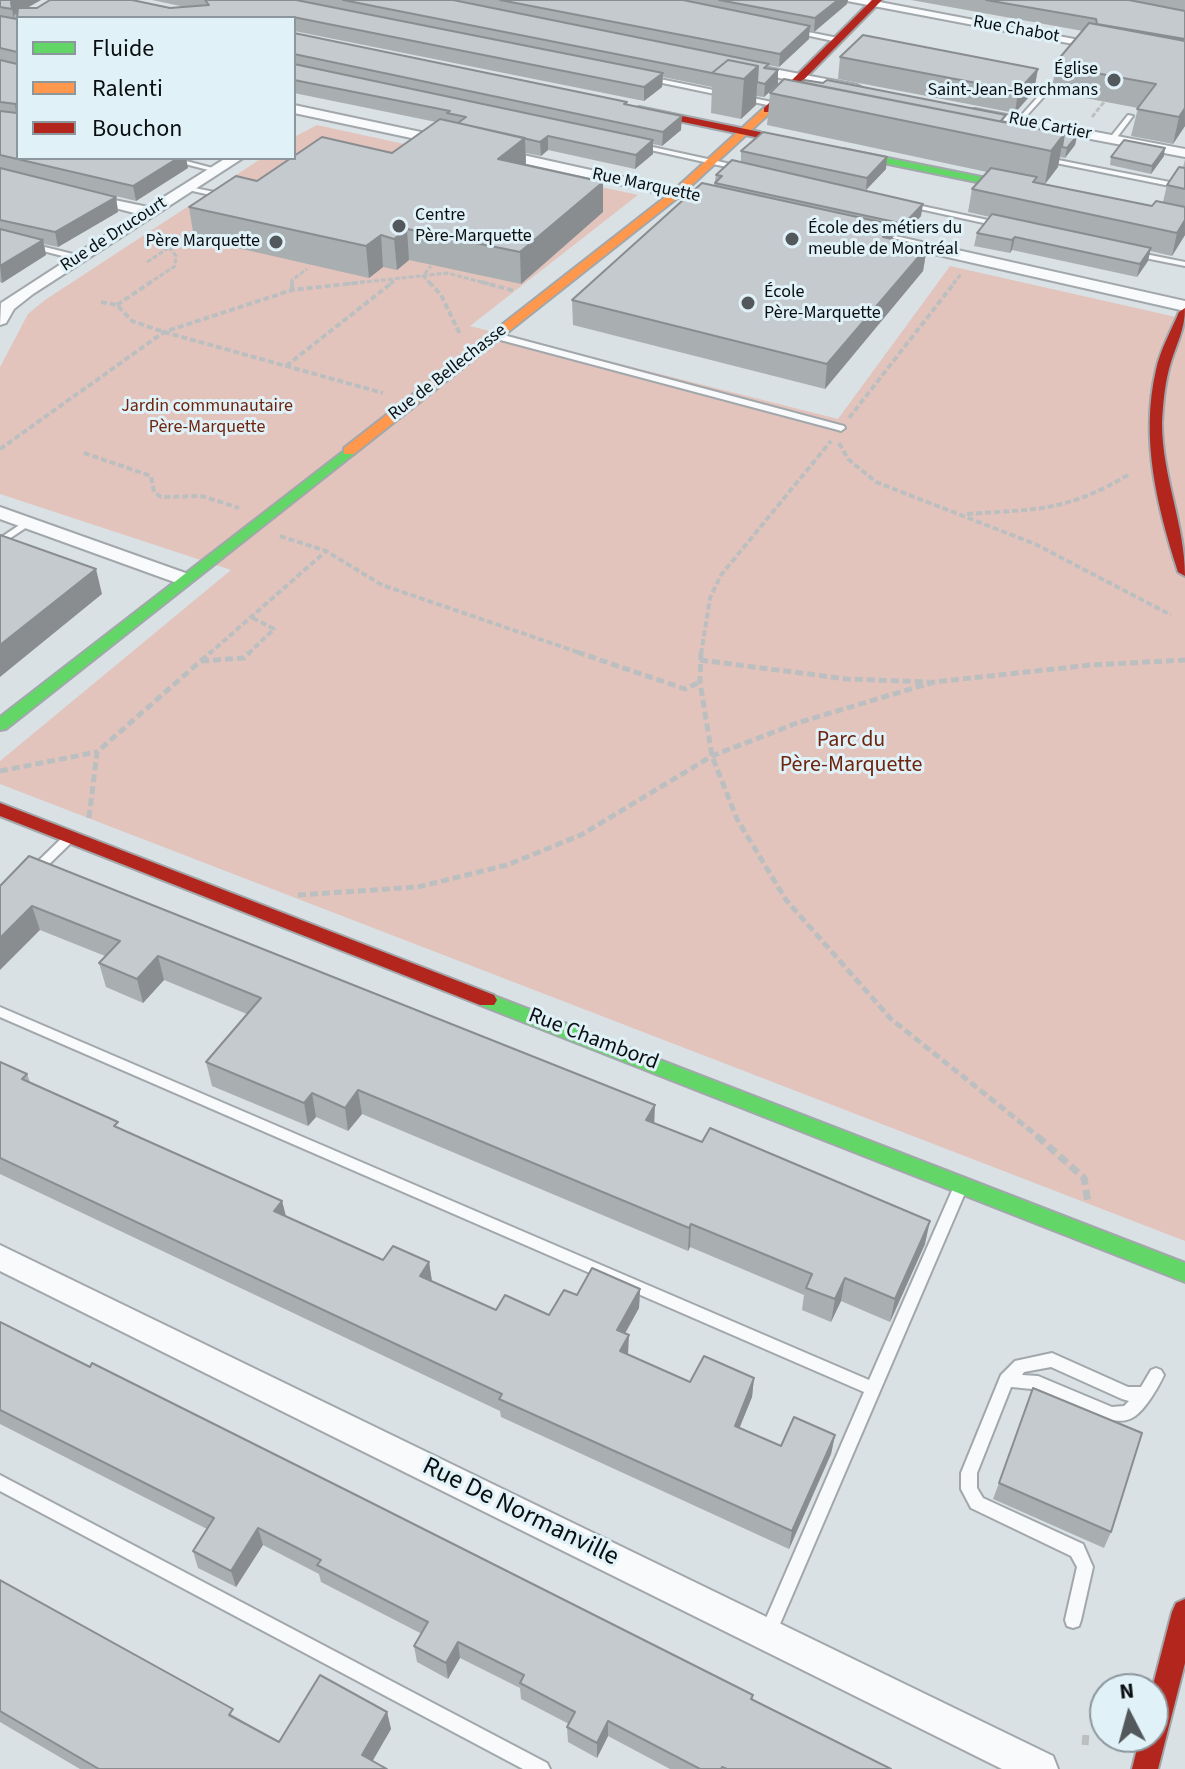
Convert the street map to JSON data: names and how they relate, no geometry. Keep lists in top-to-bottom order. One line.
{"streets":{"street":["Rue Chabot","Rue Cartier","Rue Marquette","Rue de Drucourt","Rue de Bellechasse","Rue Chambord","Rue De Normanville"]},"crossings":[["Rue Chabot","Rue de Bellechasse"],["Rue Marquette","Rue de Bellechasse"]],"parks":["Jardin communautaire Père-Marquette","Parc du Père-Marquette"],"places":["Église Saint-Jean-Berchmans","Centre Père-Marquette","École des métiers du meuble de Montréal","Père Marquette","École Père-Marquette"],"legend":["Fluide","Ralenti","Bouchon"],"north":"top"}
